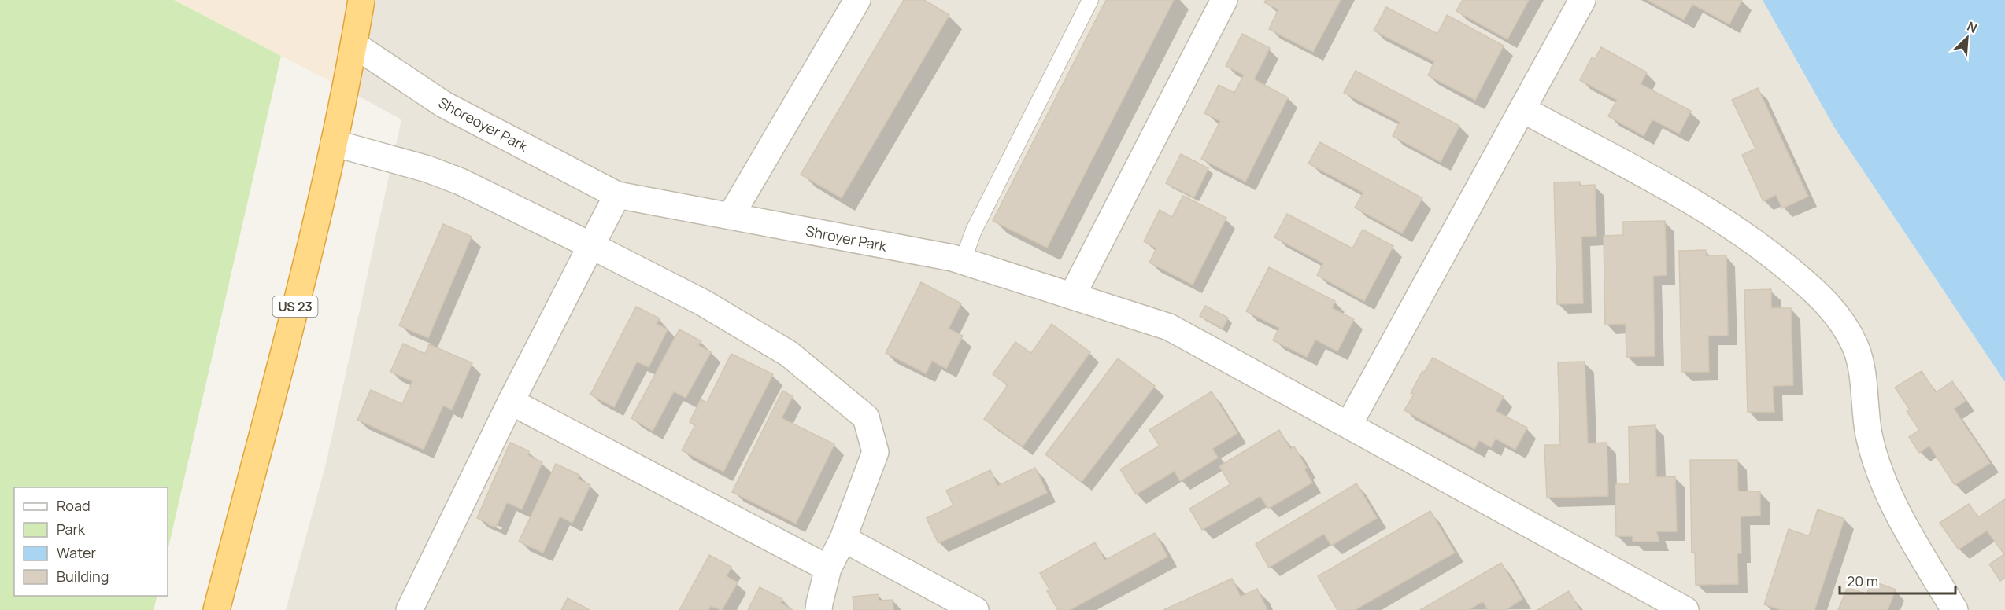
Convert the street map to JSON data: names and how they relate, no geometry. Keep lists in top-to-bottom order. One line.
{"streets":{"highway":["US 23"],"street":["Shoreoyer Park","Shroyer Park"]},"crossings":[["Shoreoyer Park","Shroyer Park"],["Shoreoyer Park","US 23"]],"legend":["Road","Park","Water","Building"],"scale_bar":"20 m","north":"top right"}
